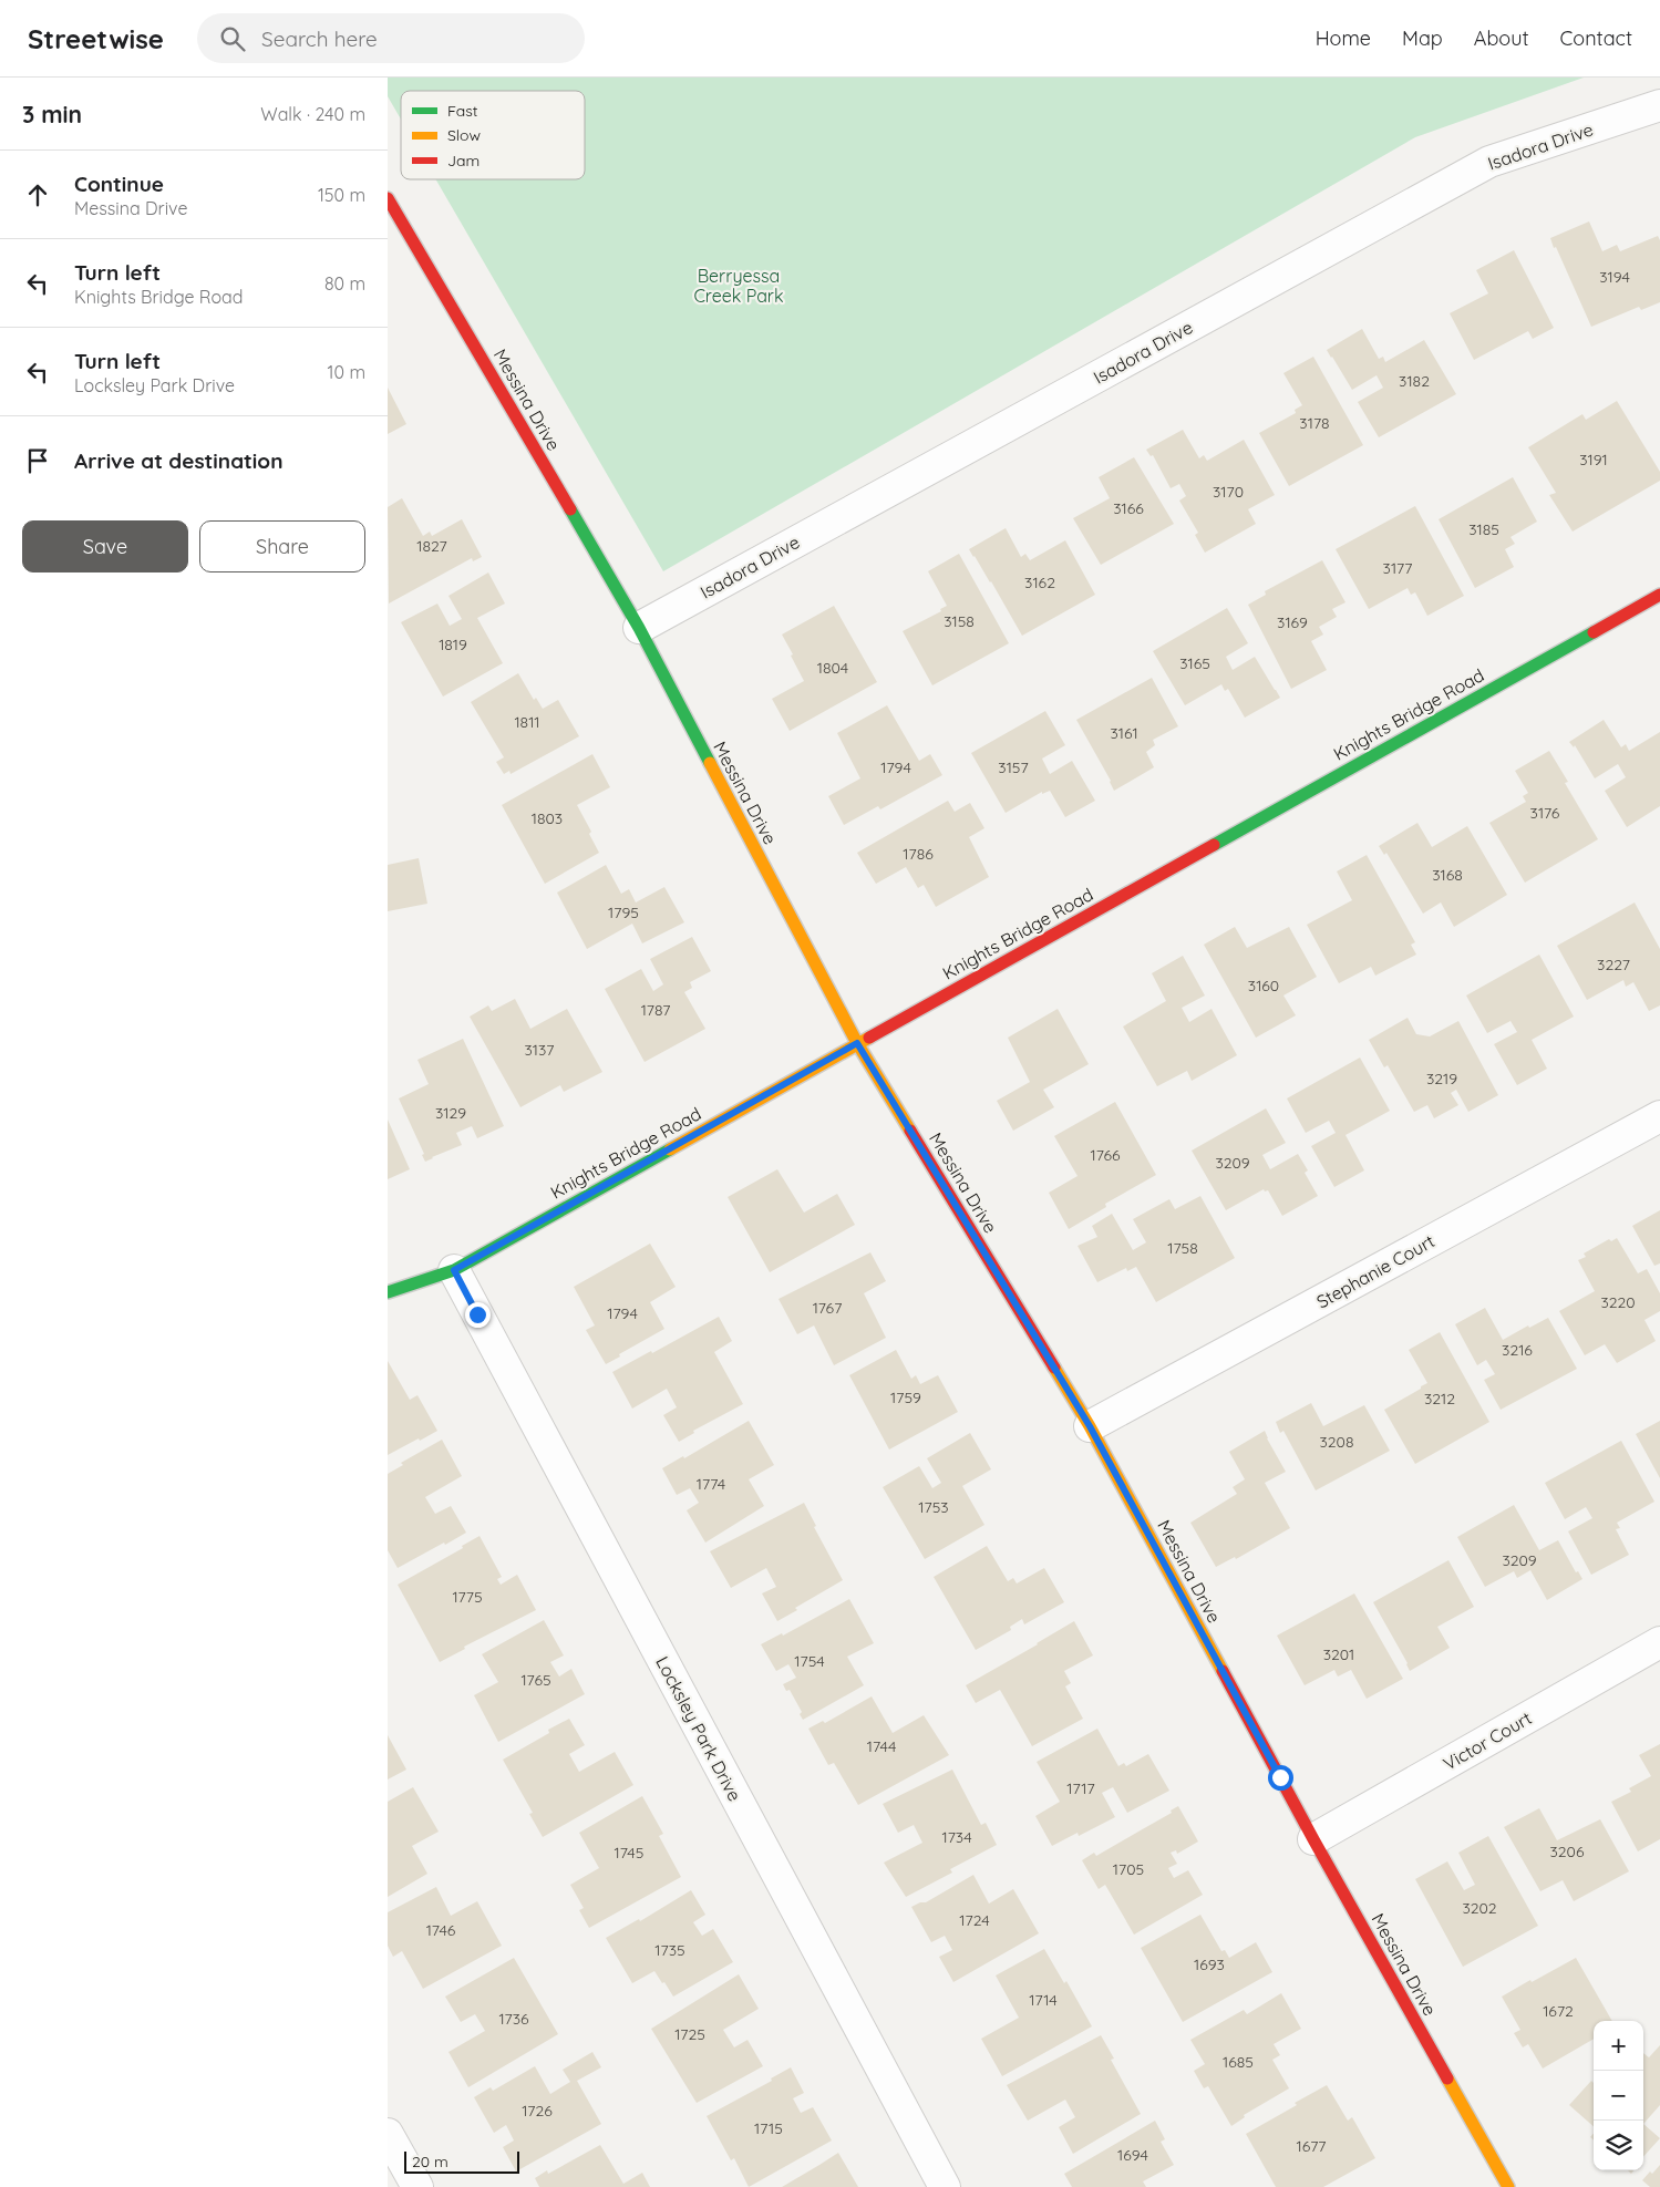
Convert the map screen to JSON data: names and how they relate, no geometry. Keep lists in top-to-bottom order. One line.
{"streets":{"street":["Isadora Drive","Messina Drive","Knights Bridge Road","Stephanie Court","Locksley Park Drive","Victor Court"]},"crossings":[["Isadora Drive","Messina Drive"],["Messina Drive","Knights Bridge Road"],["Messina Drive","Stephanie Court"],["Messina Drive","Victor Court"],["Knights Bridge Road","Locksley Park Drive"]],"parks":["Berryessa Creek Park"],"house_numbers":["3194","3182","3178","3191","3170","3166","3185","1827","3177","3162","3158","3169","1819","3165","1804","1811","3161","1794","3157","3176","1803","1786","3168","1795","3227","3160","1787","3137","3219","3129","1766","3209","1758","3220","1767","1794","3216","1759","3212","3208","1774","1753","3209","1775","3201","1754","1765","1744","1717","1734","3206","1745","1705","3202","1724","1746","1735","1693","1714","1672","1736","1725","1685","1726","1715","1677","1694"],"legend":["Fast","Slow","Jam"],"scale_bar":"20 m","page":{"header":"Streetwise","search":"Search here","nav":["Home","Map","About","Contact"],"heading":["3 min","Walk · 240 m"],"list":[["Continue","Messina Drive","150 m"],["Turn left","Knights Bridge Road","80 m"],["Turn left","Locksley Park Drive","10 m"],"Arrive at destination"],"buttons":["Save","Share"],"map_buttons":["+","−"],"scale":"20 m"}}
